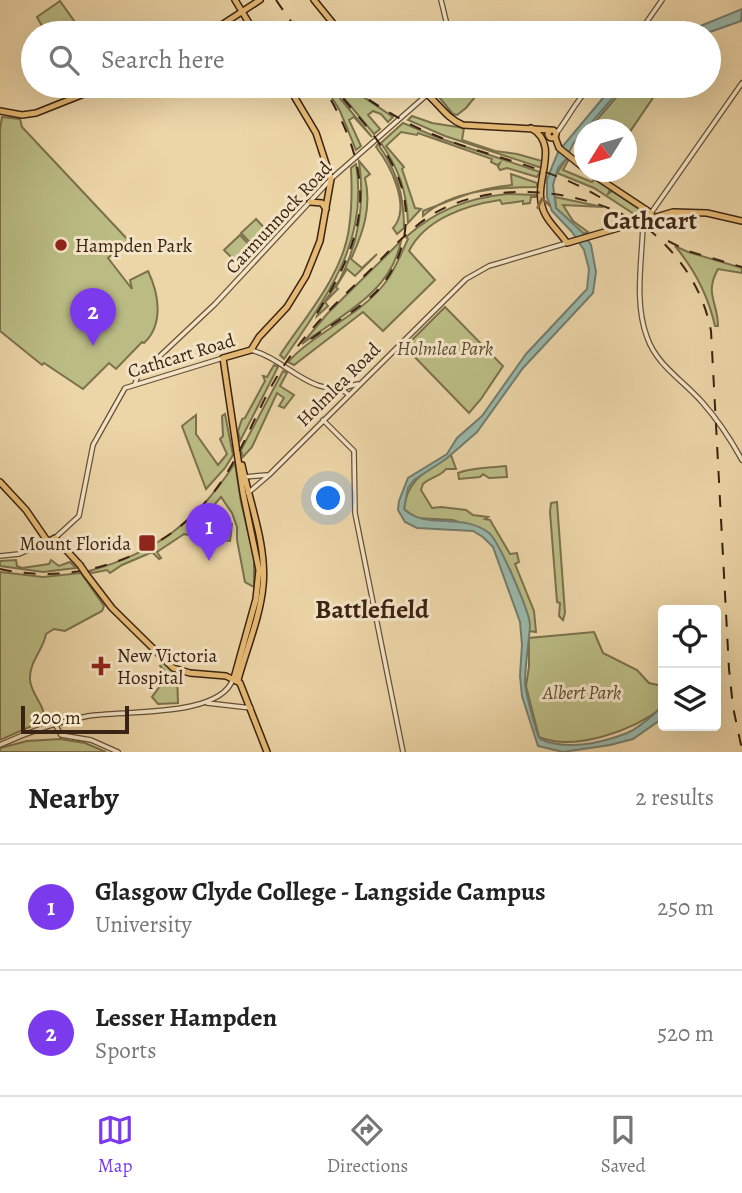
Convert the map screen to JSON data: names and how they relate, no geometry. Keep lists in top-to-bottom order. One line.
{"streets":{"main road":["Cathcart Road"],"street":["Carmunnock Road","Holmlea Road"]},"crossings":[["Carmunnock Road","Cathcart Road"],["Cathcart Road","Holmlea Road"]],"districts":["Cathcart","Battlefield"],"parks":["Holmlea Park","Albert Park"],"places":{"other":["Hampden Park"],"transit":["Mount Florida"],"health":["New Victoria Hospital"]},"scale_bar":"200 m","north":"bottom left","page":{"search":"Search here","pins":["2","1"],"scale":"200 m","heading":["Nearby","2 results"],"list":[{"mark":"1","name":"Glasgow Clyde College - Langside Campus","note":"University","value":"250 m"},{"mark":"2","name":"Lesser Hampden","note":"Sports","value":"520 m"}],"nav":["Map","Directions","Saved"]}}
